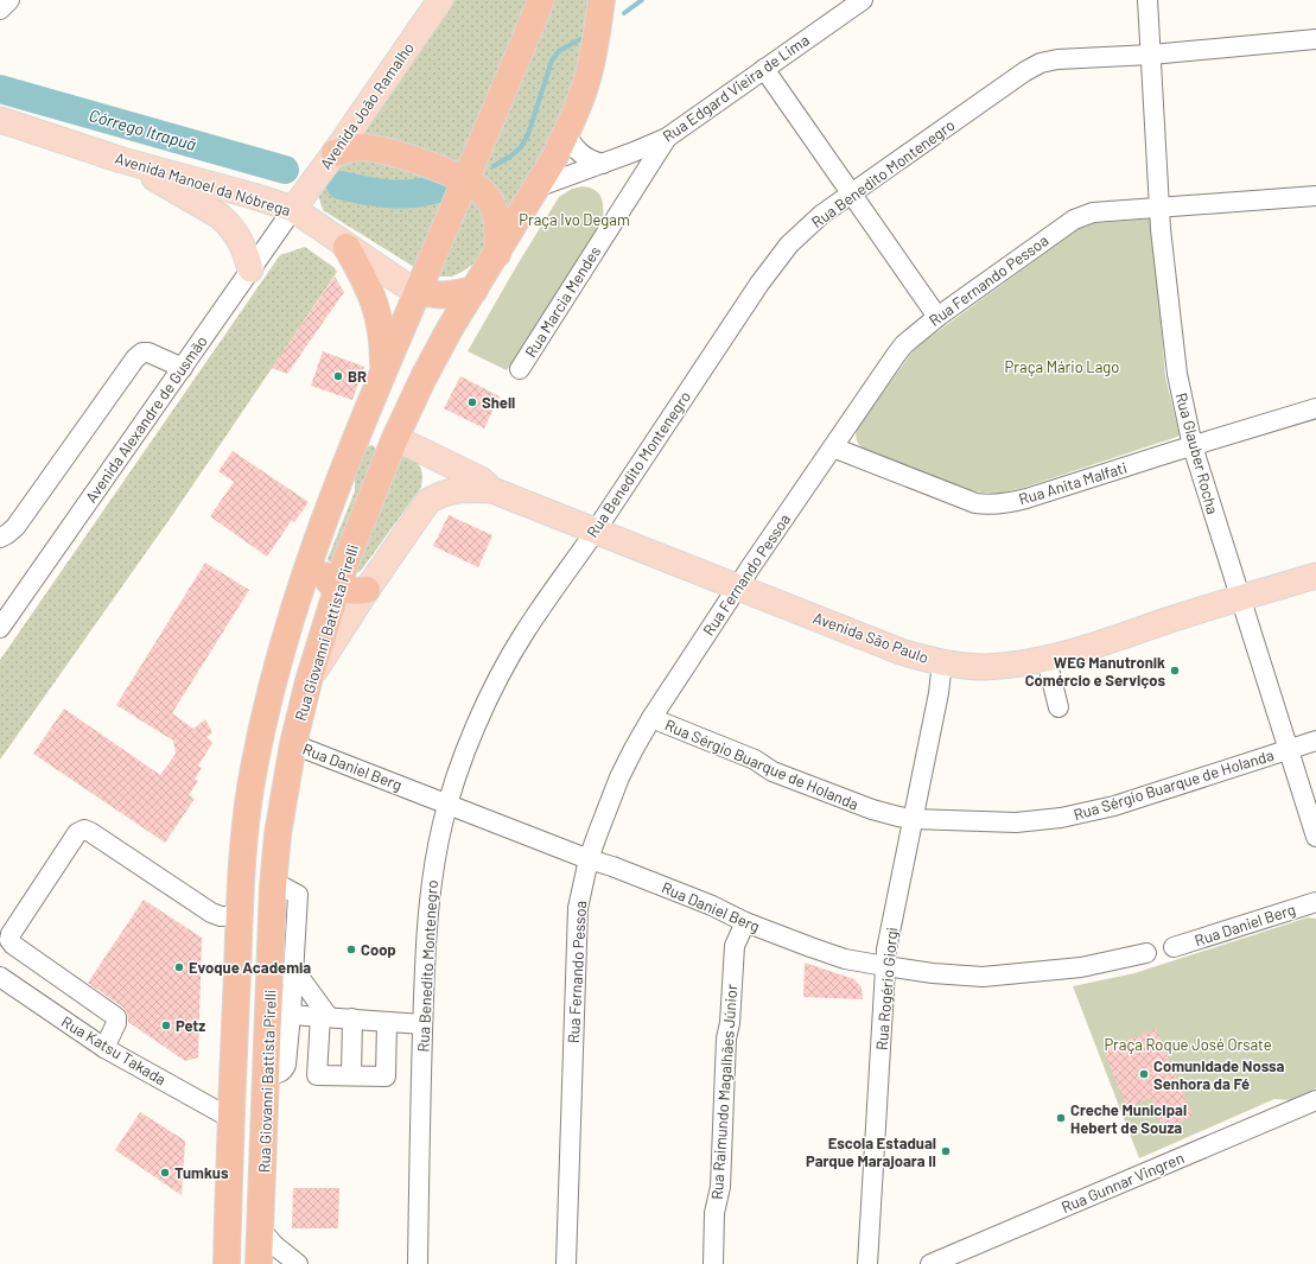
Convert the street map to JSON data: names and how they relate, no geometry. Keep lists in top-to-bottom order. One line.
{"streets":{"highway":["Rua Giovanni Battista Pirelli"],"main road":["Avenida João Ramalho","Avenida Manoel da Nóbrega","Avenida São Paulo"],"street":["Rua Edgard Vieira de Lima","Rua Benedito Montenegro","Rua Fernando Pessoa","Rua Marcia Mendes","Avenida Alexandre de Gusmão","Rua Glauber Rocha","Rua Anita Malfati","Rua Sérgio Buarque de Holanda","Rua Daniel Berg","Rua Rogério Giorgi","Rua Katsu Takada","Rua Raimundo Magalhães Júnior","Rua Gunnar Vingren"]},"crossings":[["Rua Edgard Vieira de Lima","Rua Marcia Mendes"],["Rua Edgard Vieira de Lima","Rua Giovanni Battista Pirelli"],["Avenida João Ramalho","Avenida Manoel da Nóbrega"],["Avenida João Ramalho","Avenida Alexandre de Gusmão"],["Rua Benedito Montenegro","Rua Glauber Rocha"],["Rua Benedito Montenegro","Avenida São Paulo"],["Rua Benedito Montenegro","Rua Daniel Berg"],["Avenida Manoel da Nóbrega","Avenida Alexandre de Gusmão"],["Rua Fernando Pessoa","Rua Glauber Rocha"],["Rua Fernando Pessoa","Rua Anita Malfati"],["Rua Fernando Pessoa","Avenida São Paulo"],["Rua Fernando Pessoa","Rua Sérgio Buarque de Holanda"],["Rua Fernando Pessoa","Rua Daniel Berg"],["Rua Glauber Rocha","Rua Anita Malfati"],["Rua Glauber Rocha","Avenida São Paulo"],["Rua Glauber Rocha","Rua Sérgio Buarque de Holanda"],["Rua Giovanni Battista Pirelli","Avenida São Paulo"],["Rua Giovanni Battista Pirelli","Rua Daniel Berg"],["Avenida São Paulo","Rua Rogério Giorgi"],["Rua Sérgio Buarque de Holanda","Rua Rogério Giorgi"],["Rua Daniel Berg","Rua Rogério Giorgi"],["Rua Daniel Berg","Rua Raimundo Magalhães Júnior"]],"water":["Córrego Itrapuã"],"parks":["Praça Ivo Degam","Praça Mário Lago","Praça Roque José Orsate"],"places":["BR","Shell","WEG Manutronik Comércio e Serviços","Coop","Evoque Academia","Petz","Comunidade Nossa Senhora da Fé","Creche Municipal Hebert de Souza","Escola Estadual Parque Marajoara II","Tumkus"]}
